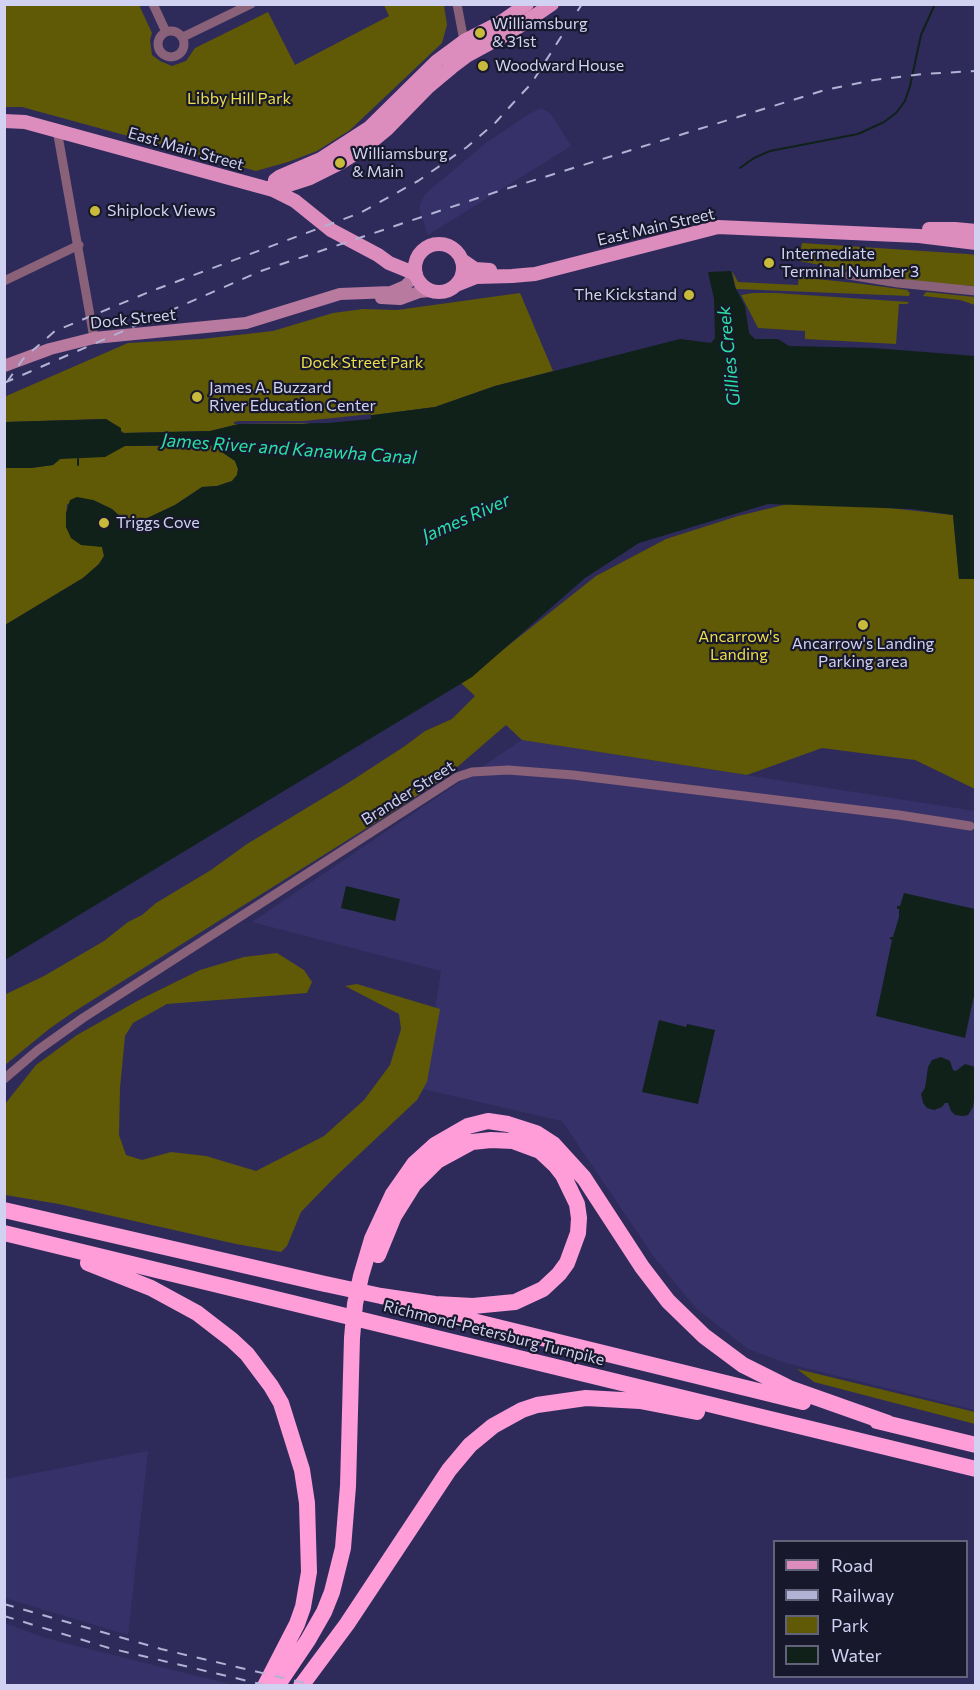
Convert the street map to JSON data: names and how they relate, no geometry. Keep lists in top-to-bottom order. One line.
{"streets":{"highway":["Richmond-Petersburg Turnpike"],"main road":["East Main Street","Dock Street"],"street":["Brander Street"]},"crossings":[["East Main Street","Dock Street"]],"water":["Gillies Creek","James River and Kanawha Canal","James River"],"parks":["Libby Hill Park","Dock Street Park","Ancarrow's Landing"],"places":["Williamsburg & 31st","Woodward House","Williamsburg & Main","Shiplock Views","Intermediate Terminal Number 3","The Kickstand","James A. Buzzard River Education Center","Triggs Cove","Ancarrow's Landing Parking area"],"legend":["Road","Railway","Park","Water"]}
